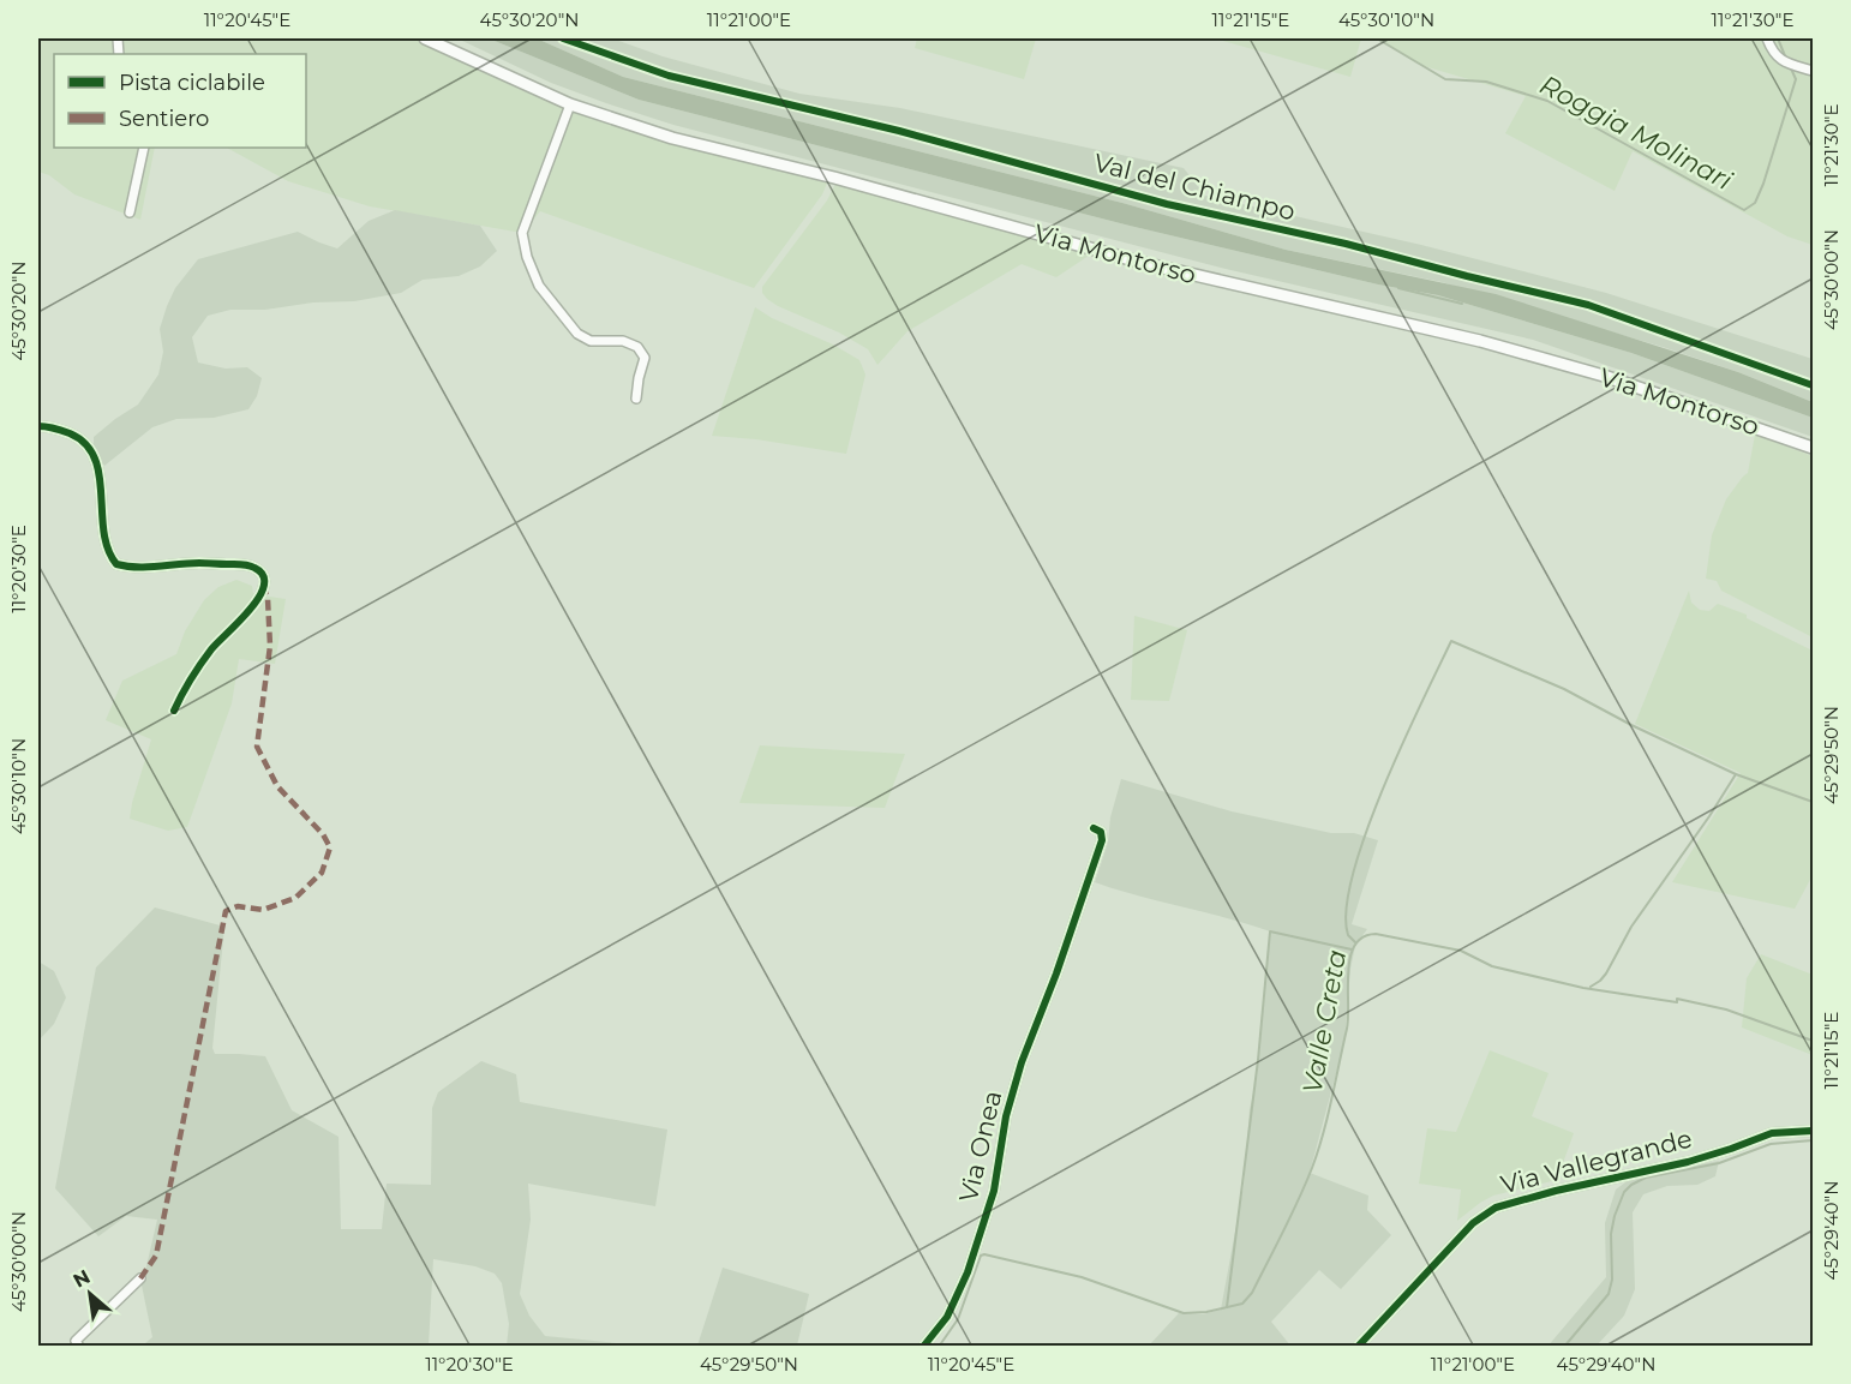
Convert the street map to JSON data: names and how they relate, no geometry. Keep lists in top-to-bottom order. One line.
{"streets":{"main road":["Via Montorso"],"street":["Via Onea","Via Vallegrande"],"cycle path":["Val del Chiampo"]},"water":["Roggia Molinari","Valle Creta"],"legend":["Pista ciclabile","Sentiero"],"north":"top left","coordinates":["11°20'45\"E","45°30'20\"N","11°21'00\"E","11°21'15\"E","45°30'10\"N","11°21'30\"E","45°30'00\"N","11°20'30\"E","45°29'50\"N","45°29'40\"N"]}
